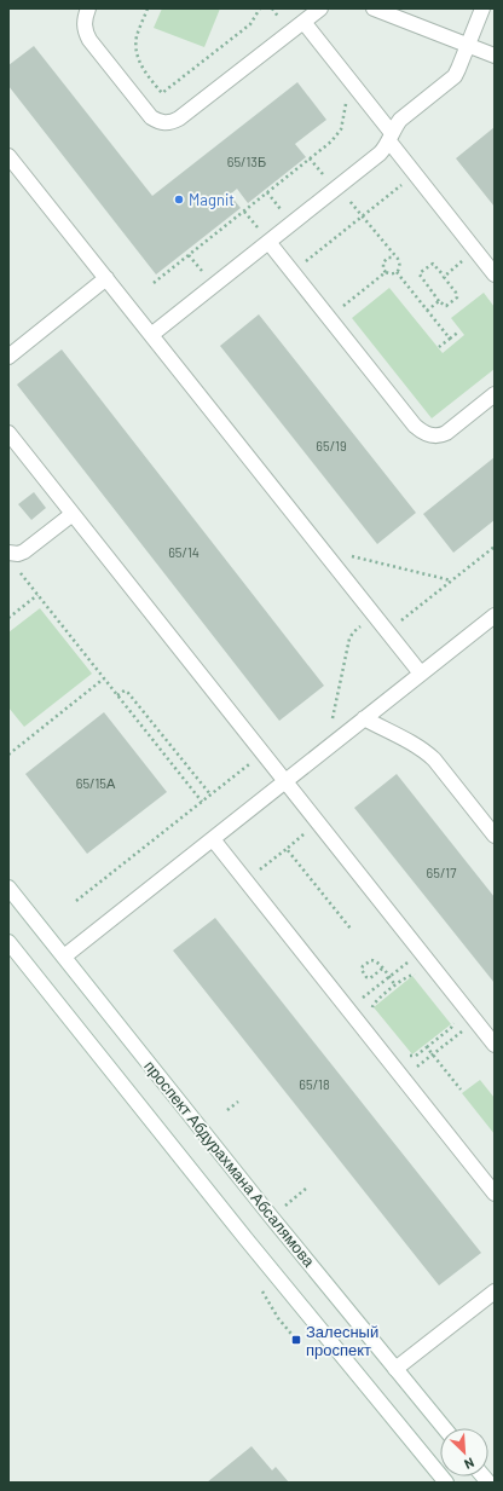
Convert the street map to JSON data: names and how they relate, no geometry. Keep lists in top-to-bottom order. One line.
{"streets":{"main road":["проспект Абдурахмана Абсалямова"]},"places":{"other":["Magnit"],"transit":["Залесный проспект"]},"house_numbers":["65/13Б","65/19","65/14","65/15А","65/17","65/18"],"north":"bottom right"}
